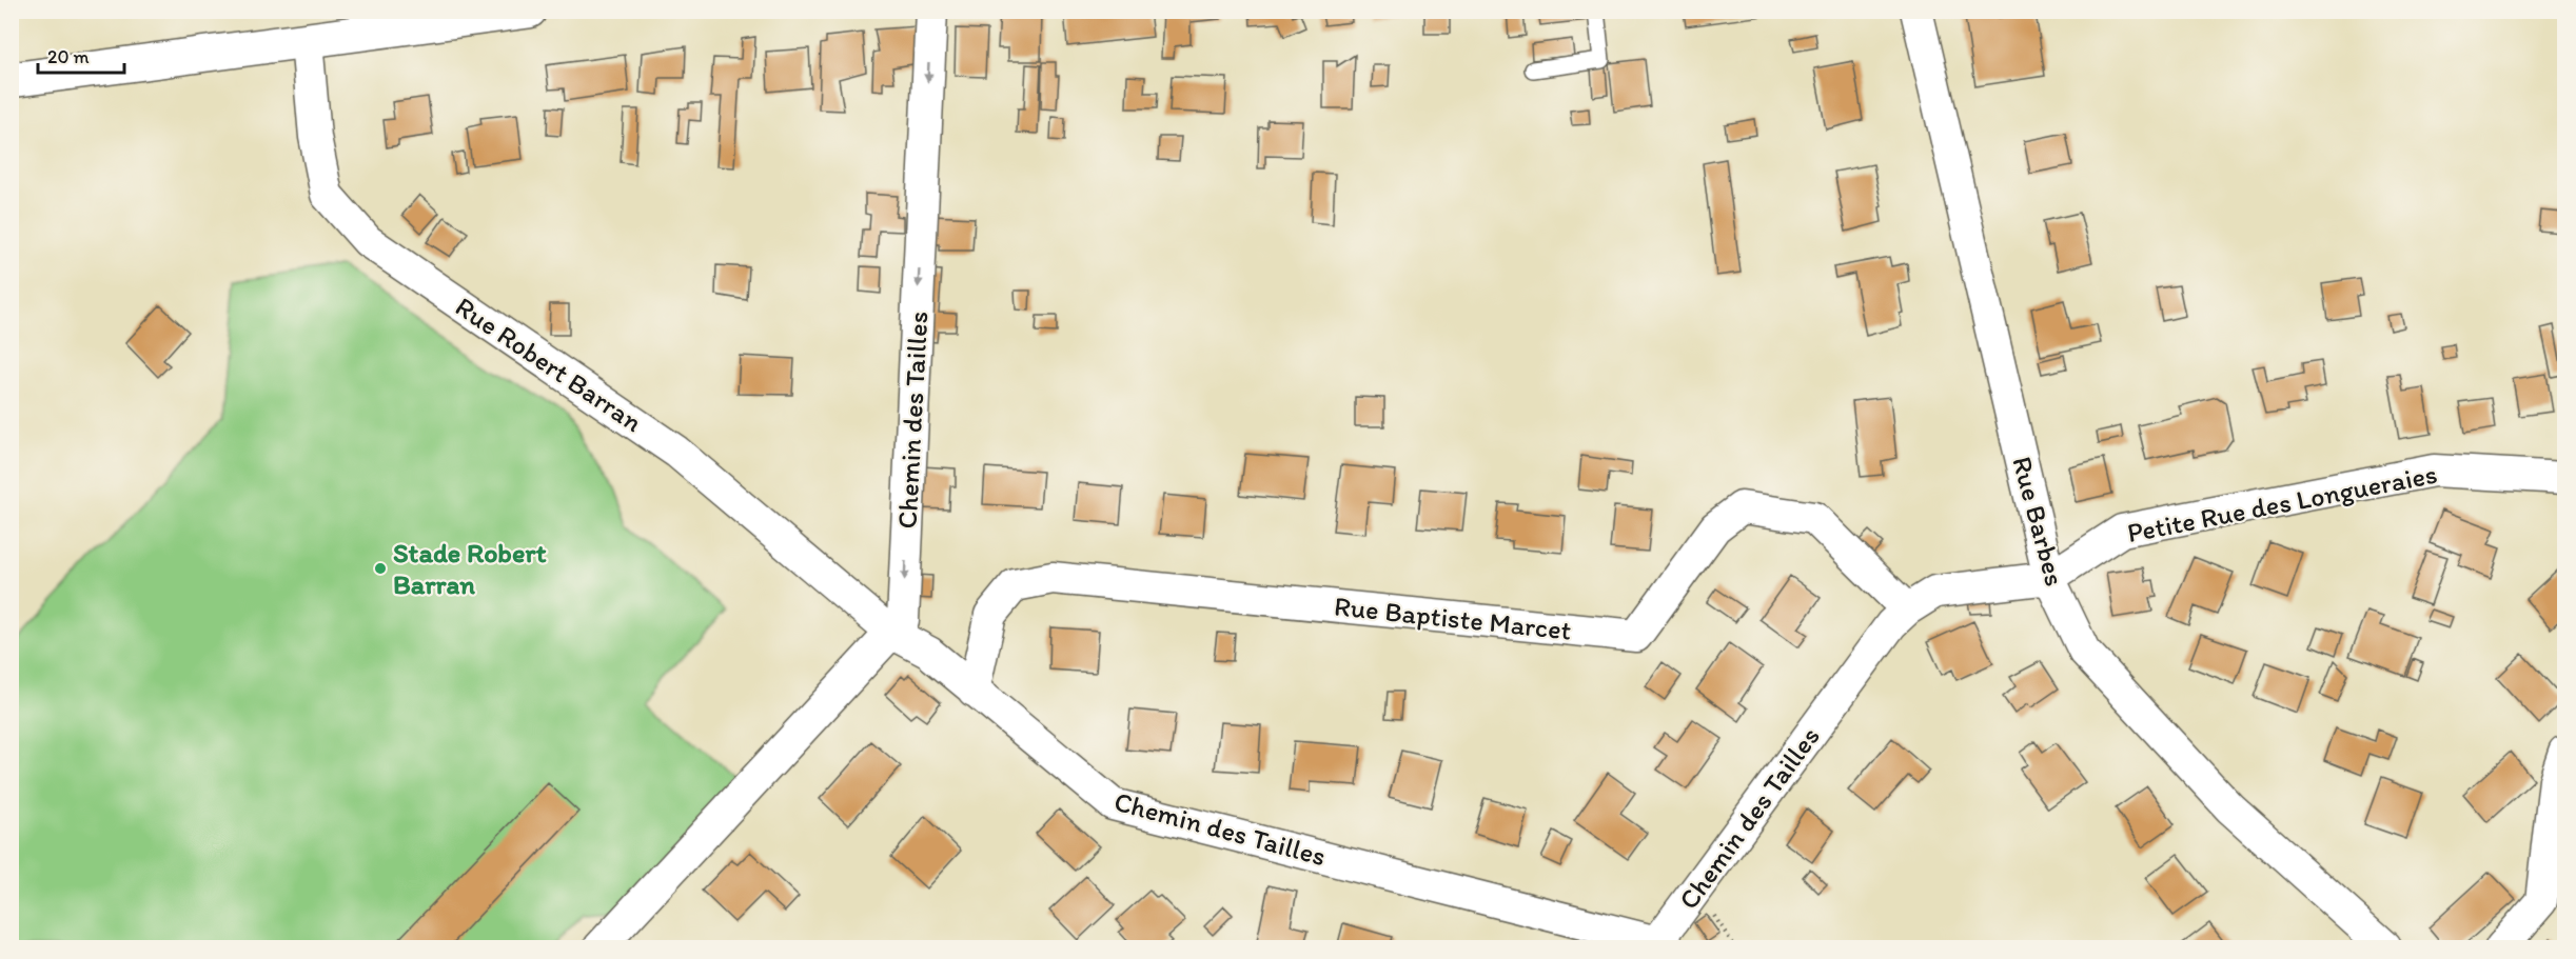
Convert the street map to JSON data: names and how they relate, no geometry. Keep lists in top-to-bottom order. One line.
{"streets":{"street":["Rue Robert Barran","Chemin des Tailles","Petite Rue des Longueraies","Rue Barbes","Rue Baptiste Marcet"]},"crossings":[["Rue Robert Barran","Chemin des Tailles"],["Chemin des Tailles","Petite Rue des Longueraies"],["Chemin des Tailles","Rue Barbes"],["Chemin des Tailles","Rue Baptiste Marcet"],["Petite Rue des Longueraies","Rue Barbes"]],"places":["Stade Robert Barran"],"scale_bar":"20 m"}
